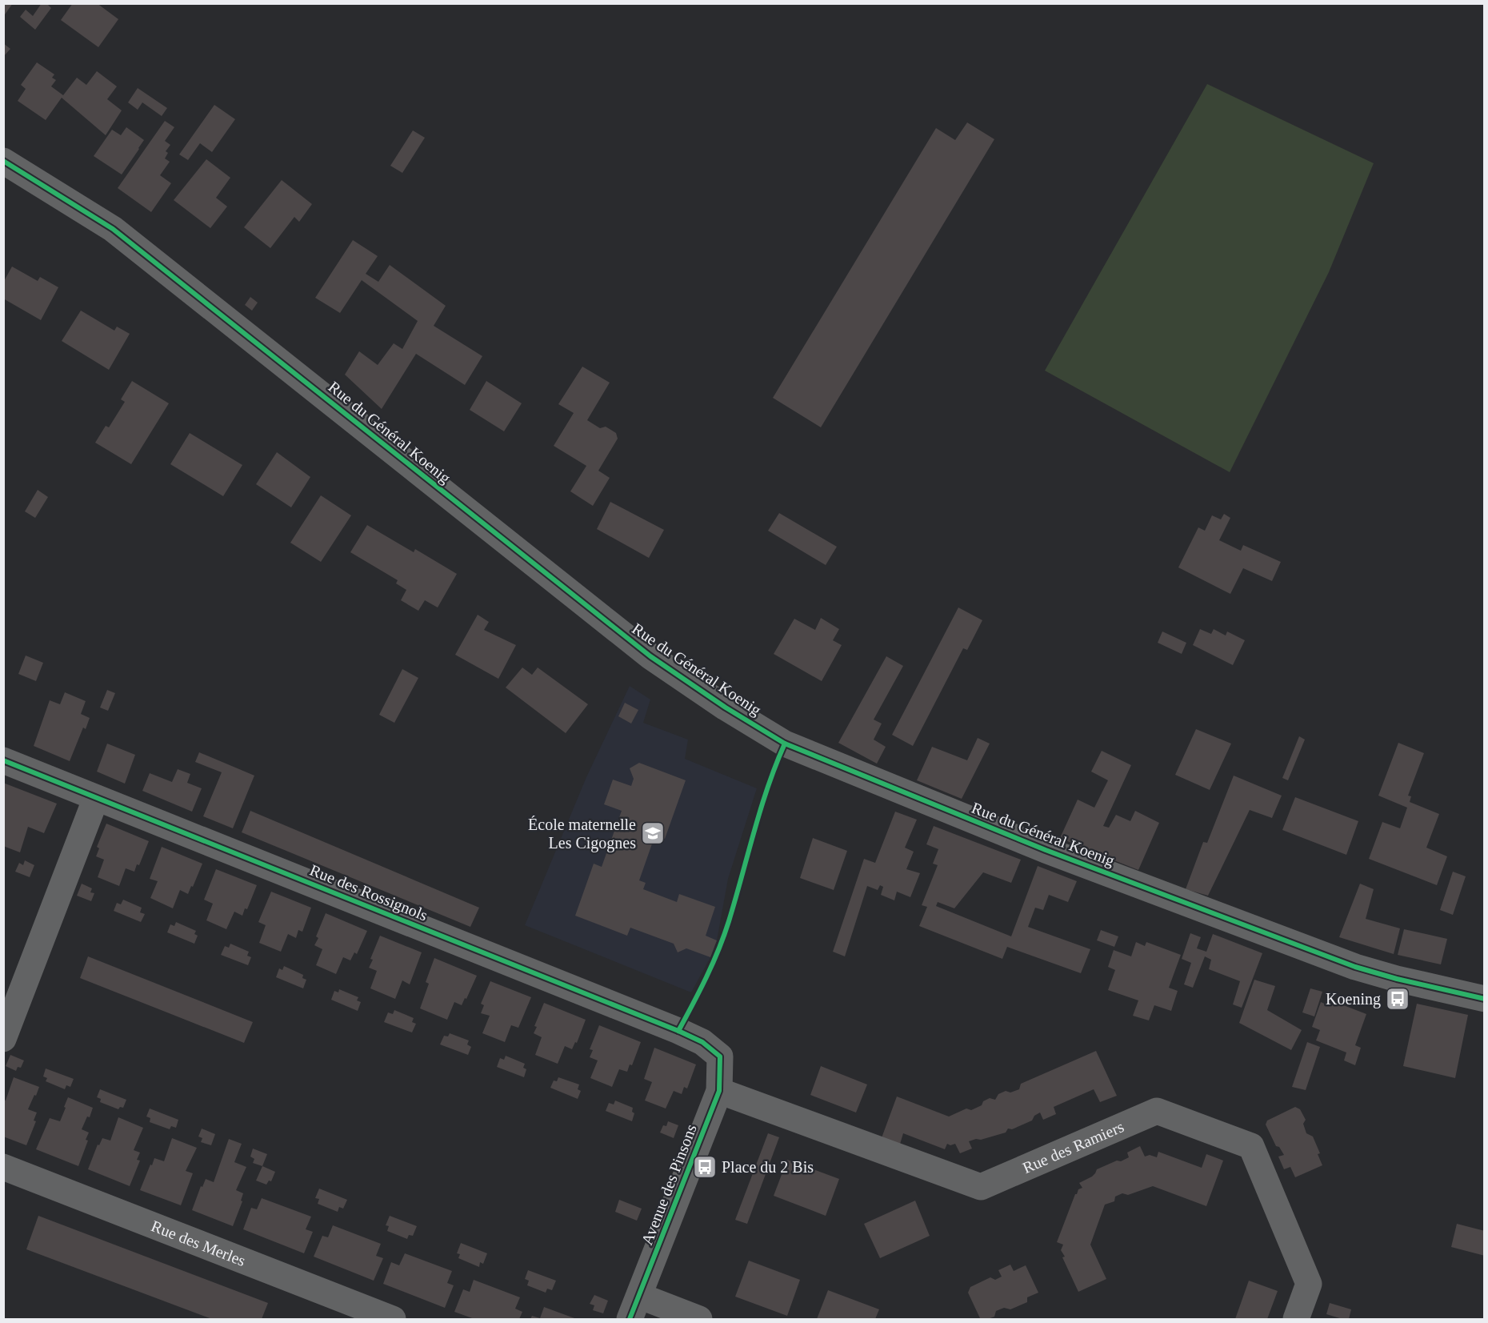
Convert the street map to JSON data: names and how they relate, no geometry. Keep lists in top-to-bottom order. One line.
{"streets":{"street":["Rue du Général Koenig","Rue des Rossignols","Rue des Ramiers","Avenue des Pinsons","Rue des Merles"]},"crossings":[["Rue des Rossignols","Avenue des Pinsons"],["Rue des Ramiers","Avenue des Pinsons"]],"places":{"school or university":["École maternelle Les Cigognes"],"bus stop":["Koening","Place du 2 Bis"]}}
